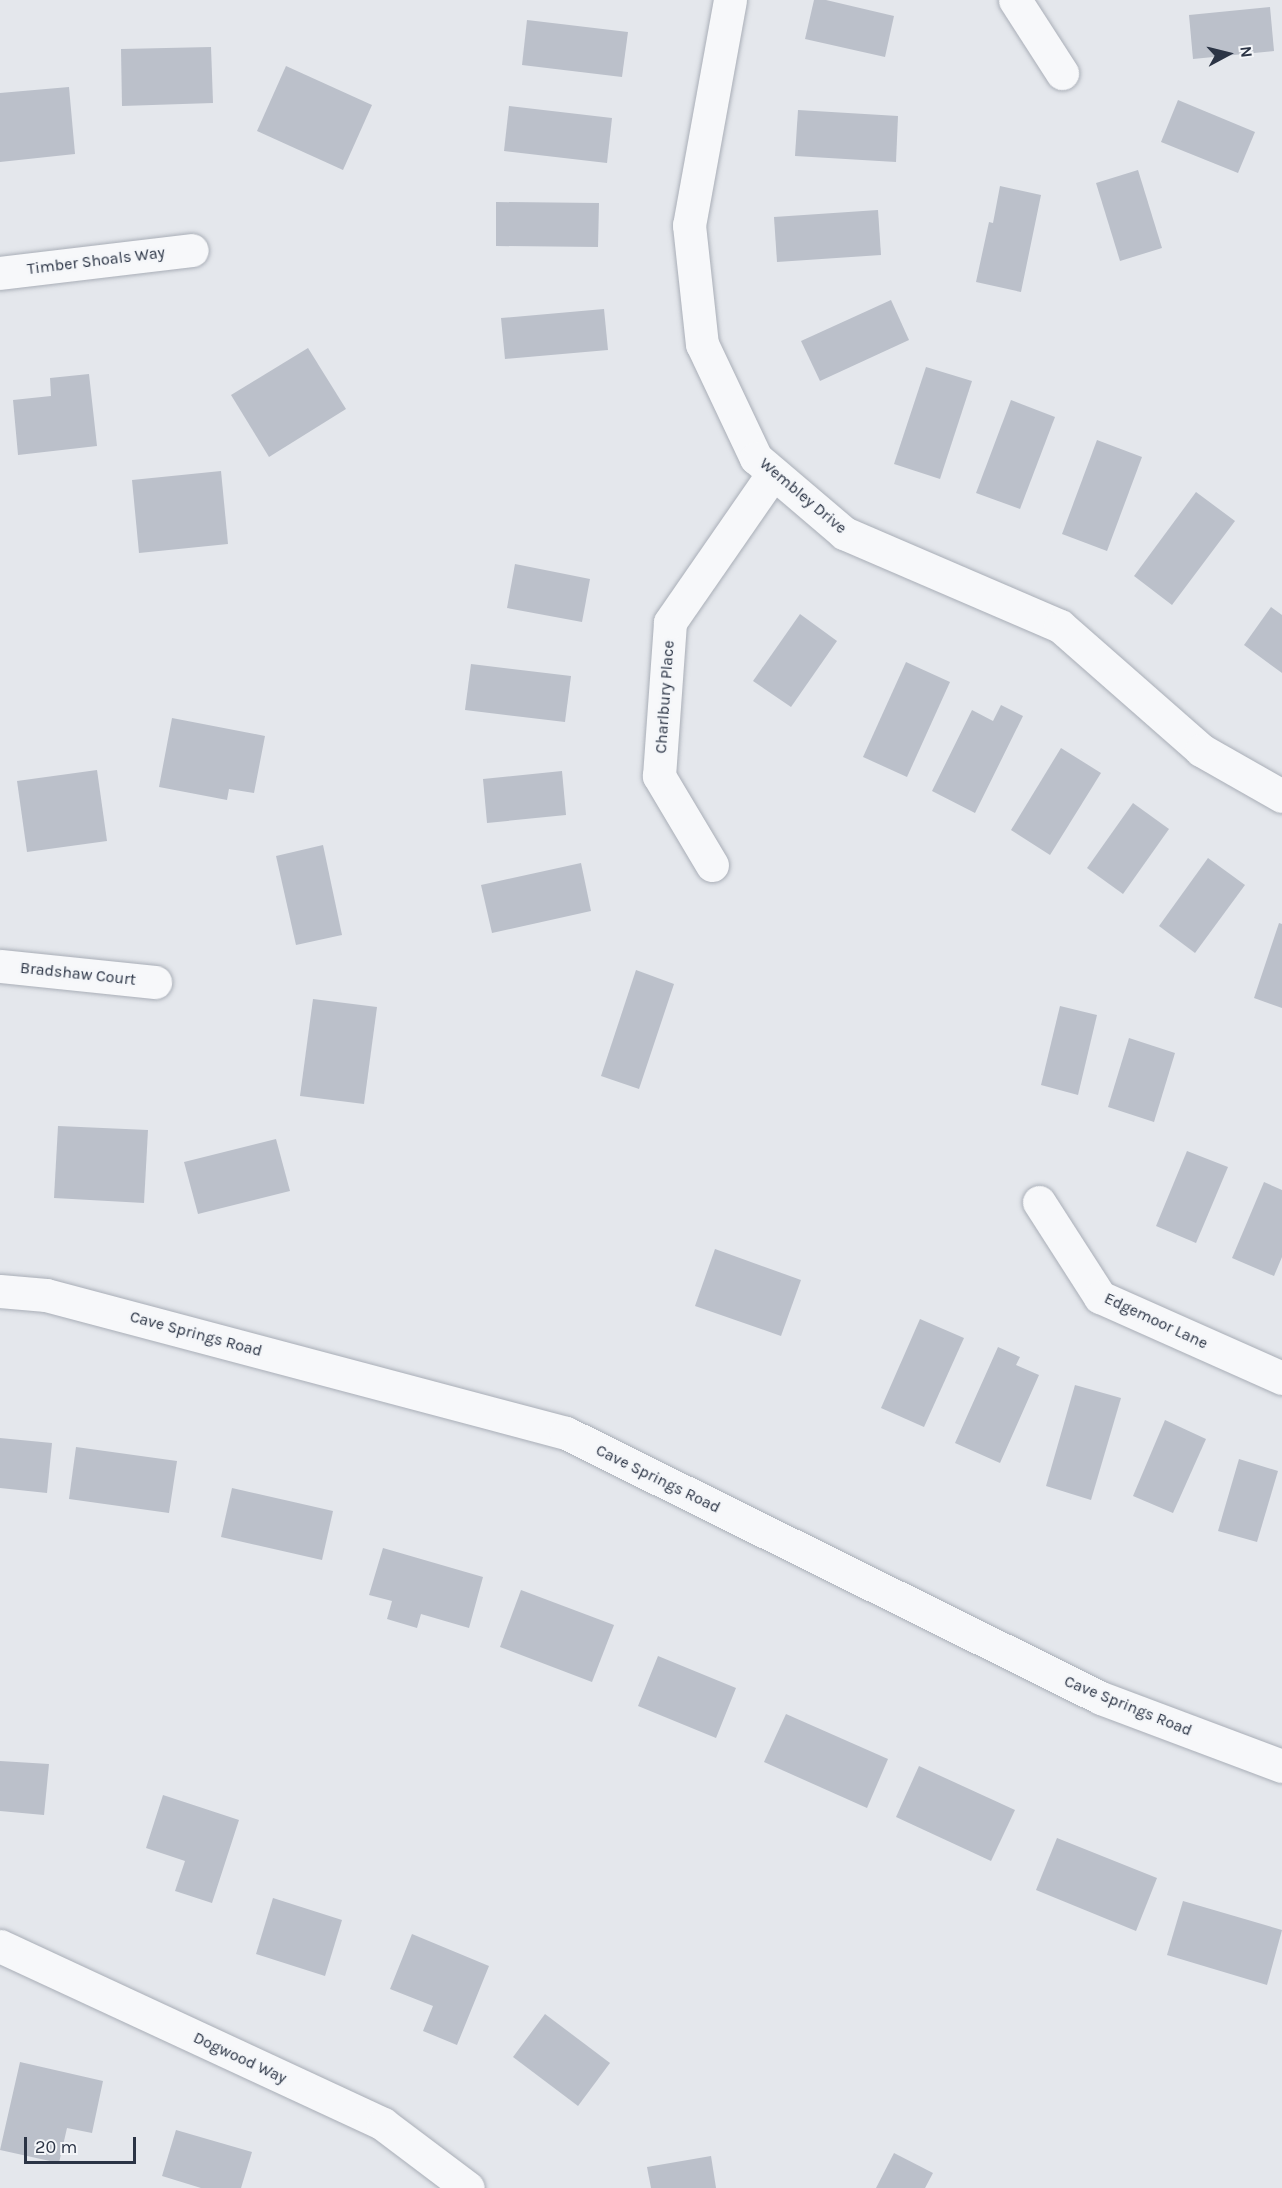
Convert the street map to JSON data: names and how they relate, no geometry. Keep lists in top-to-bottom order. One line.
{"streets":{"street":["Timber Shoals Way","Wembley Drive","Charlbury Place","Bradshaw Court","Edgemoor Lane","Cave Springs Road","Dogwood Way"]},"crossings":[["Wembley Drive","Charlbury Place"]],"scale_bar":"20 m","north":"right"}
